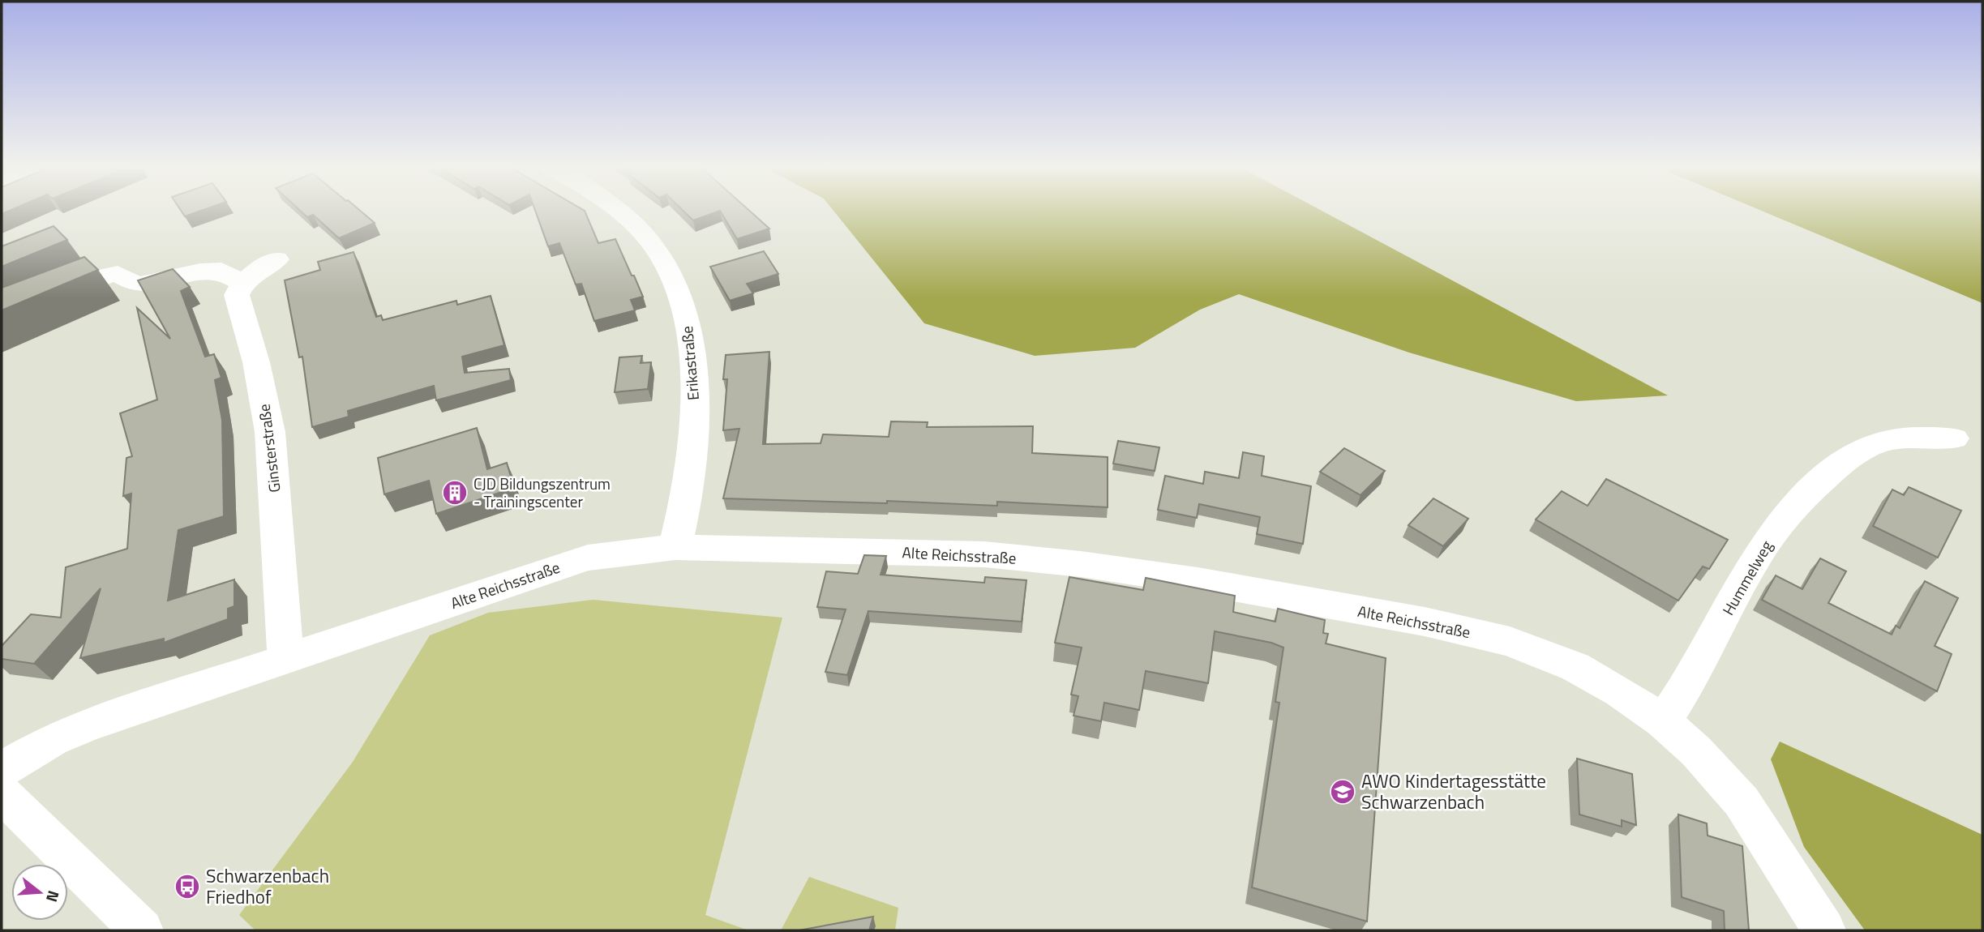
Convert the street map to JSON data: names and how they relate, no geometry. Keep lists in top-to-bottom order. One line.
{"streets":{"street":["Erikastraße","Ginsterstraße","Alte Reichsstraße","Hummelweg"]},"crossings":[["Erikastraße","Alte Reichsstraße"],["Ginsterstraße","Alte Reichsstraße"],["Alte Reichsstraße","Hummelweg"]],"places":{"building":["CJD Bildungszentrum - Trainingscenter"],"school or university":["AWO Kindertagesstätte Schwarzenbach"],"bus stop":["Schwarzenbach Friedhof"]},"north":"right"}
